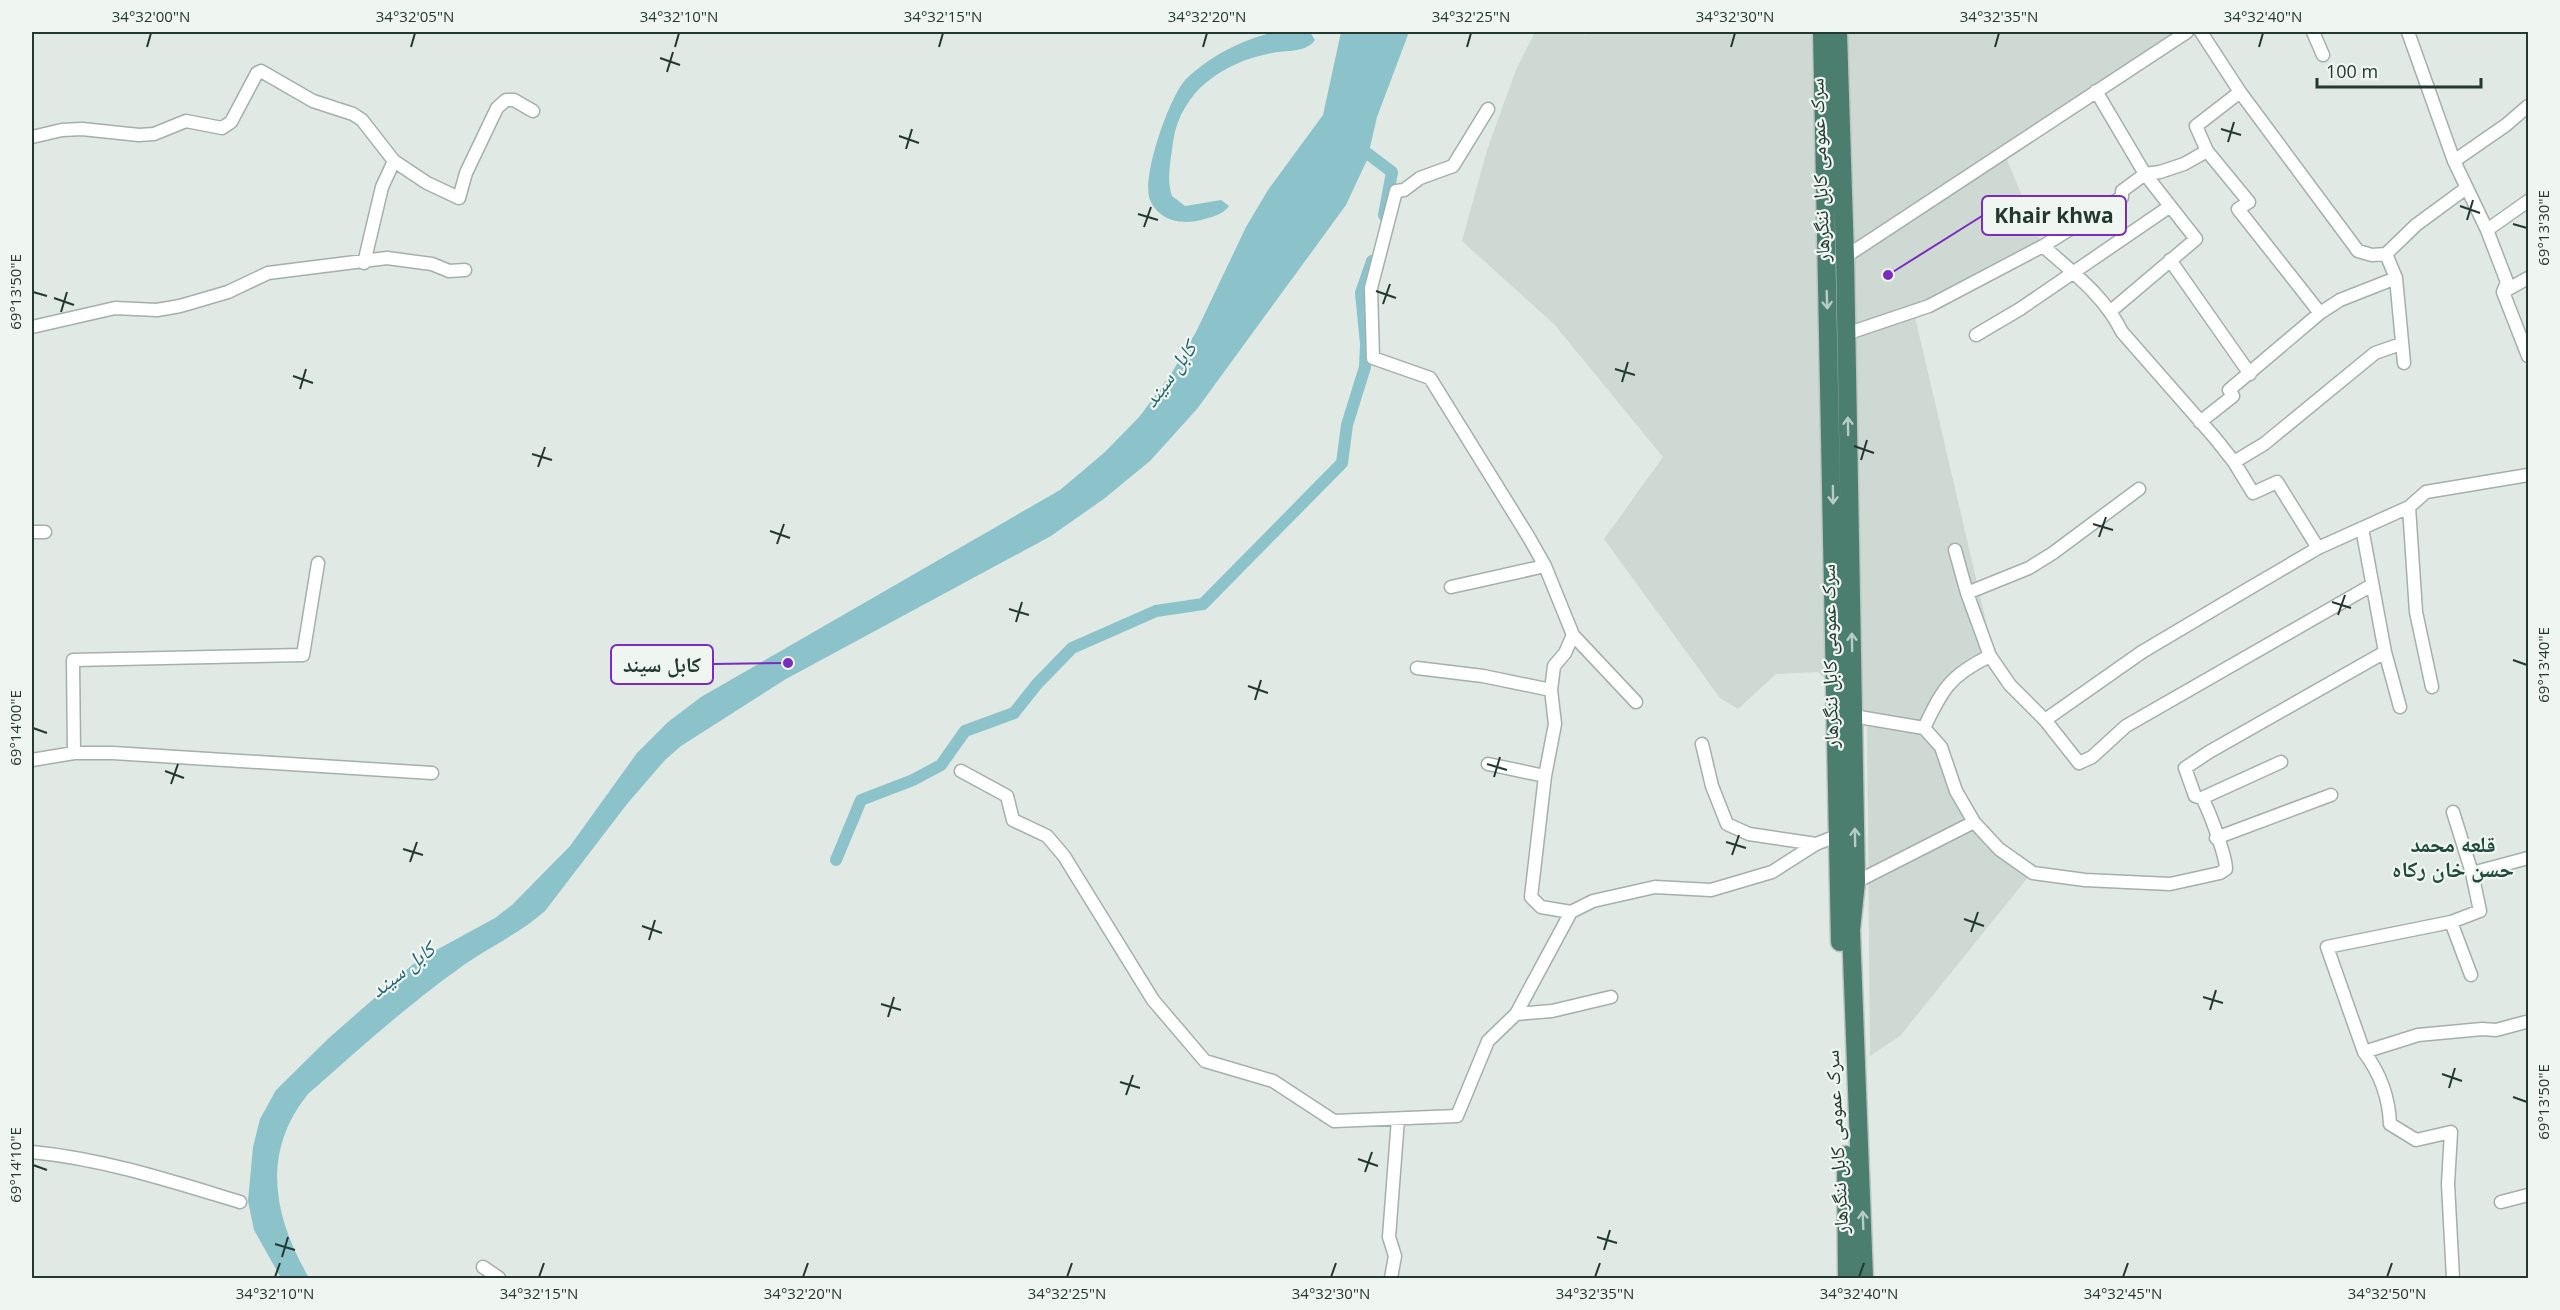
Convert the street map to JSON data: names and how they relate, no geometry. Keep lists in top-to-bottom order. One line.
{"streets":{"highway":["سرک عمومی کابل ننگرهار"]},"districts":["قلعه محمد حسن خان رکاه"],"water":["کابل سيند"],"places":["Khair khwa","کابل سيند"],"scale_bar":"100 m","coordinates":["34°32'00\"N","34°32'05\"N","34°32'10\"N","34°32'15\"N","34°32'20\"N","34°32'25\"N","34°32'30\"N","34°32'35\"N","34°32'40\"N","69°13'30\"E","69°13'50\"E","69°13'40\"E","69°14'00\"E","69°14'10\"E","34°32'45\"N","34°32'50\"N"]}
